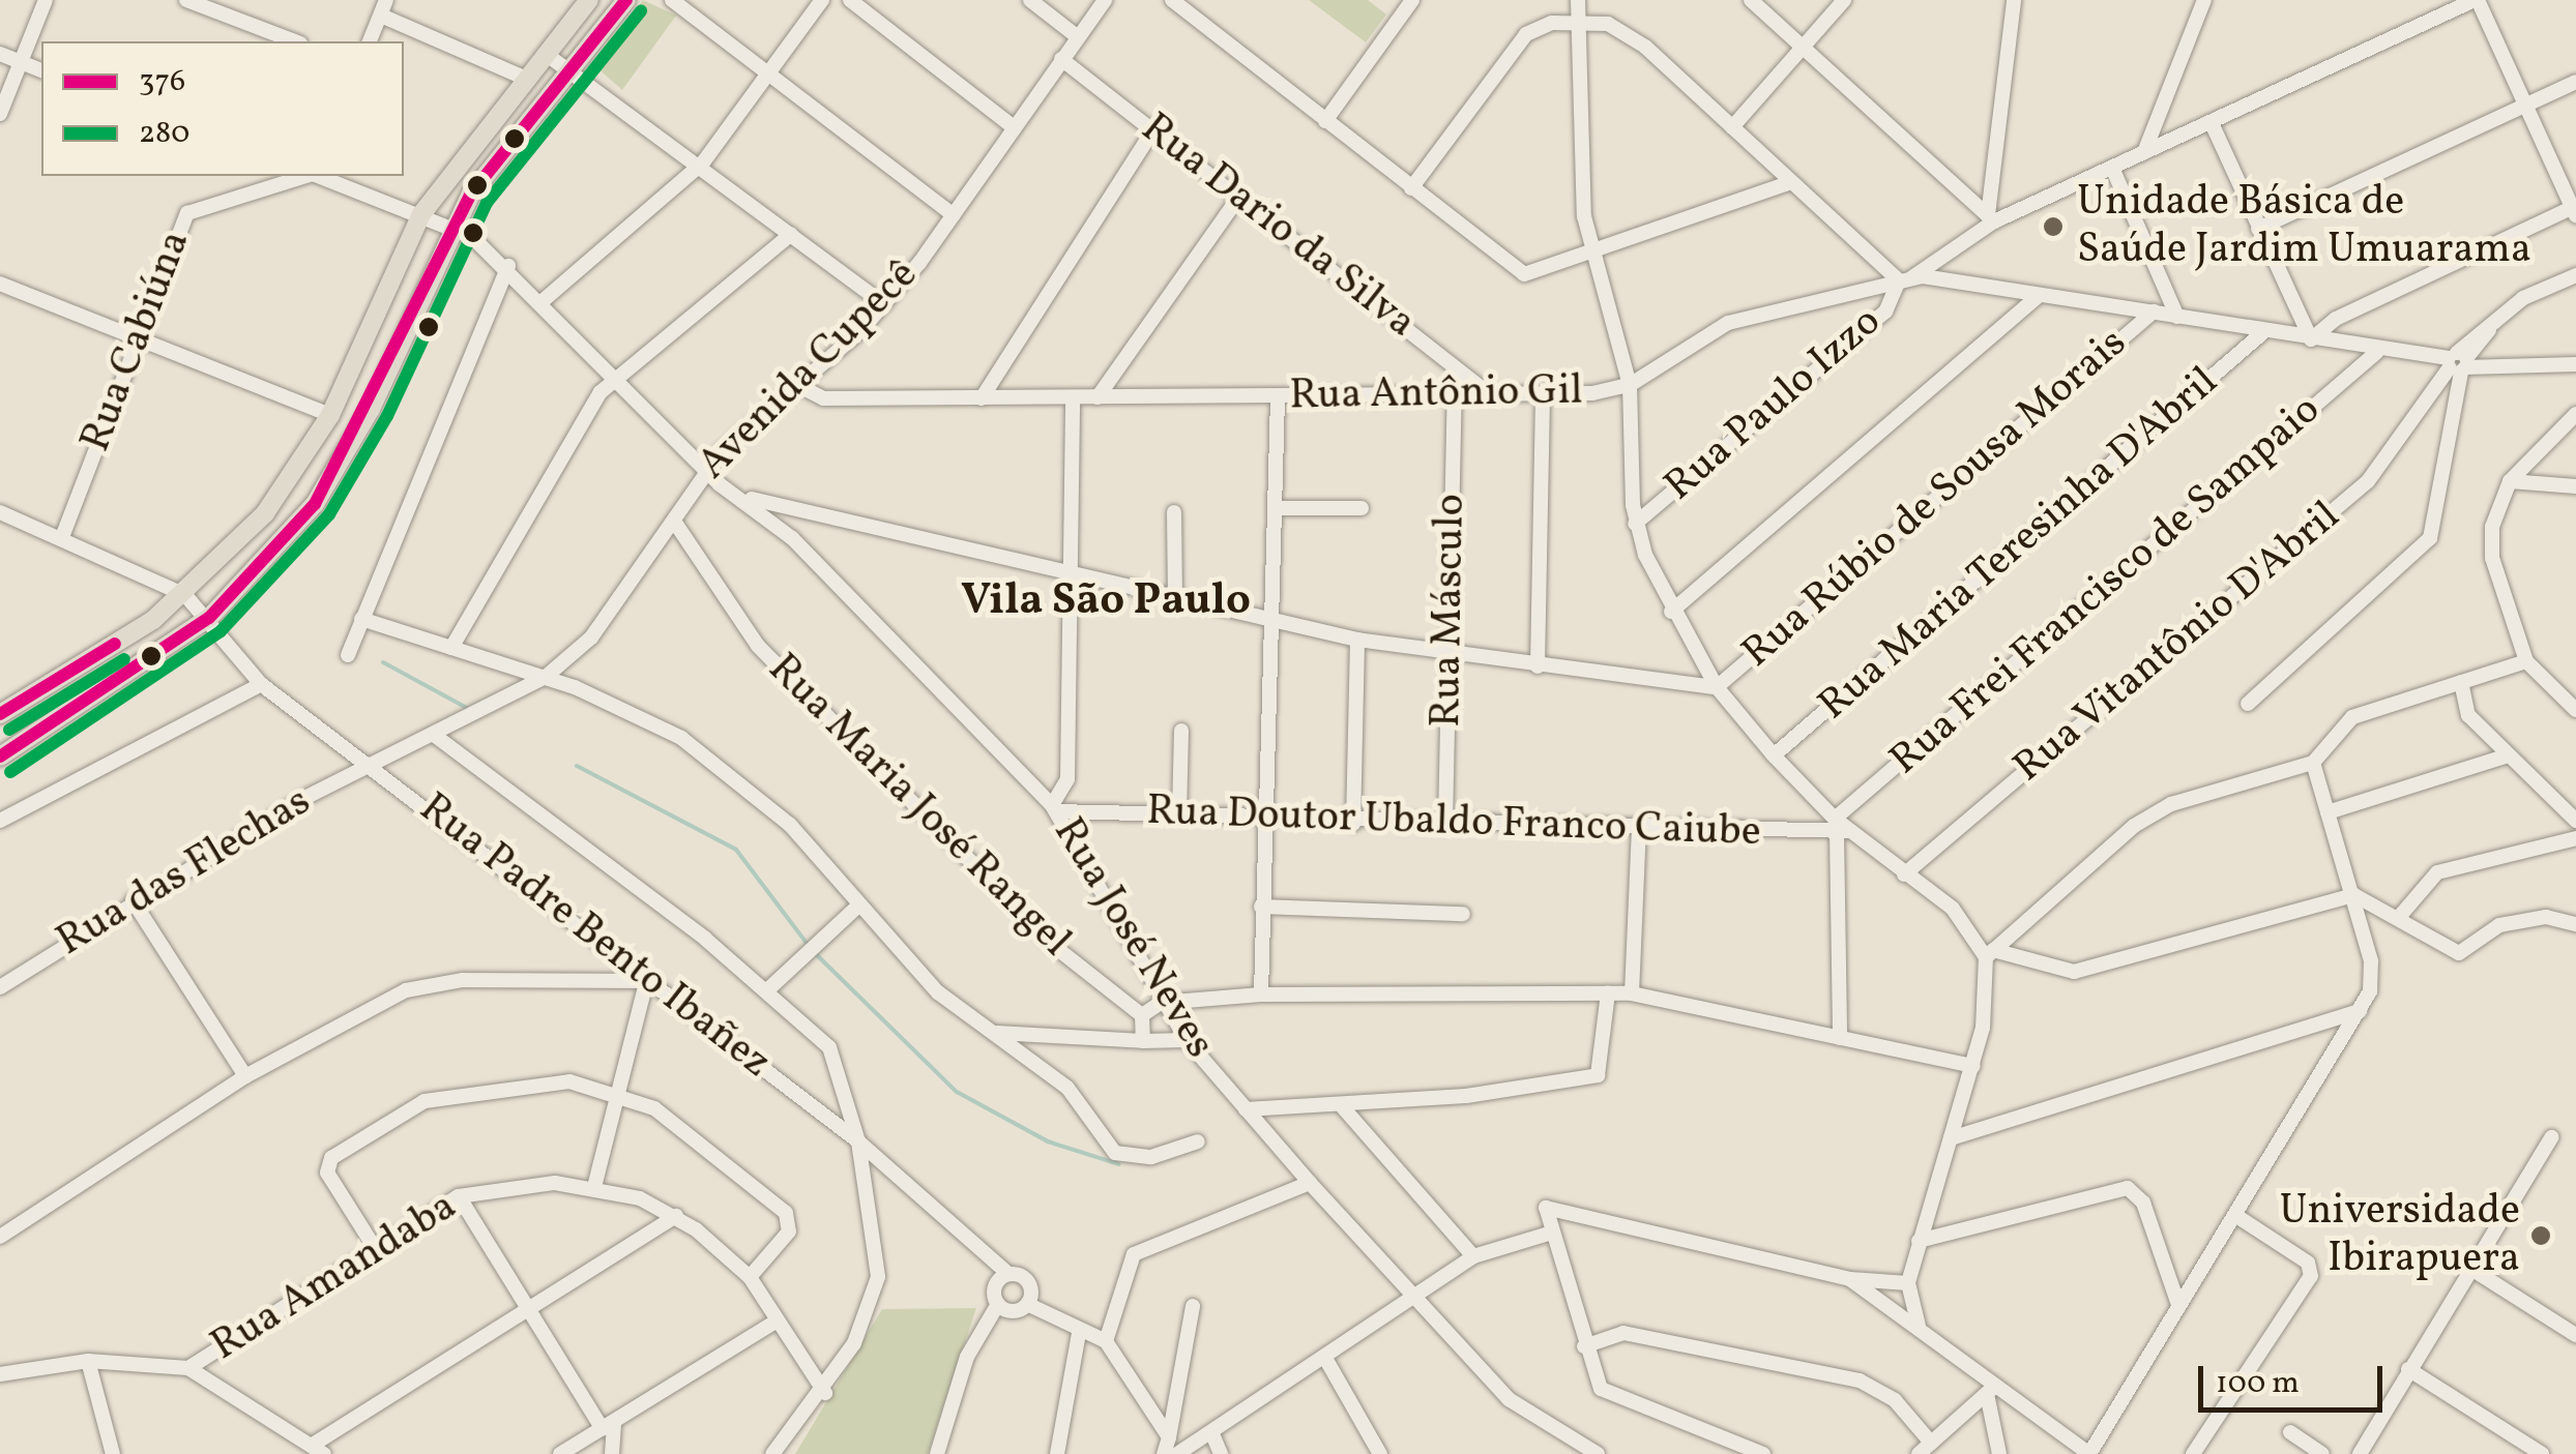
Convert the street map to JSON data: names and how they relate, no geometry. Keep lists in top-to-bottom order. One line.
{"streets":{"street":["Rua Dario da Silva","Rua Cabiúna","Avenida Cupecê","Rua Antônio Gil","Rua Paulo Izzo","Rua Rúbio de Sousa Morais","Rua Maria Teresinha D'Abril","Rua Frei Francisco de Sampaio","Rua Másculo","Rua Vitantônio D'Abril","Rua Maria José Rangel","Rua Doutor Ubaldo Franco Caiube","Rua das Flechas","Rua Padre Bento Ibañez","Rua José Neves","Rua Amandaba"]},"crossings":[["Rua Dario da Silva","Avenida Cupecê"],["Rua Dario da Silva","Rua Antônio Gil"],["Rua Cabiúna","Rua Padre Bento Ibañez"],["Avenida Cupecê","Rua Antônio Gil"],["Avenida Cupecê","Rua Maria José Rangel"],["Avenida Cupecê","Rua das Flechas"],["Avenida Cupecê","Rua Padre Bento Ibañez"],["Avenida Cupecê","Rua José Neves"],["Rua Antônio Gil","Rua Paulo Izzo"],["Rua Antônio Gil","Rua Rúbio de Sousa Morais"],["Rua Antônio Gil","Rua Maria Teresinha D'Abril"],["Rua Antônio Gil","Rua Frei Francisco de Sampaio"],["Rua Antônio Gil","Rua Másculo"],["Rua Antônio Gil","Rua Vitantônio D'Abril"],["Rua Frei Francisco de Sampaio","Rua Doutor Ubaldo Franco Caiube"],["Rua Másculo","Rua Doutor Ubaldo Franco Caiube"],["Rua Doutor Ubaldo Franco Caiube","Rua José Neves"],["Rua das Flechas","Rua Padre Bento Ibañez"]],"districts":["Vila São Paulo"],"places":["Unidade Básica de Saúde Jardim Umuarama","Universidade Ibirapuera"],"lines":["transit line 376","transit line 280"],"legend":["376","280"],"scale_bar":"100 m"}
